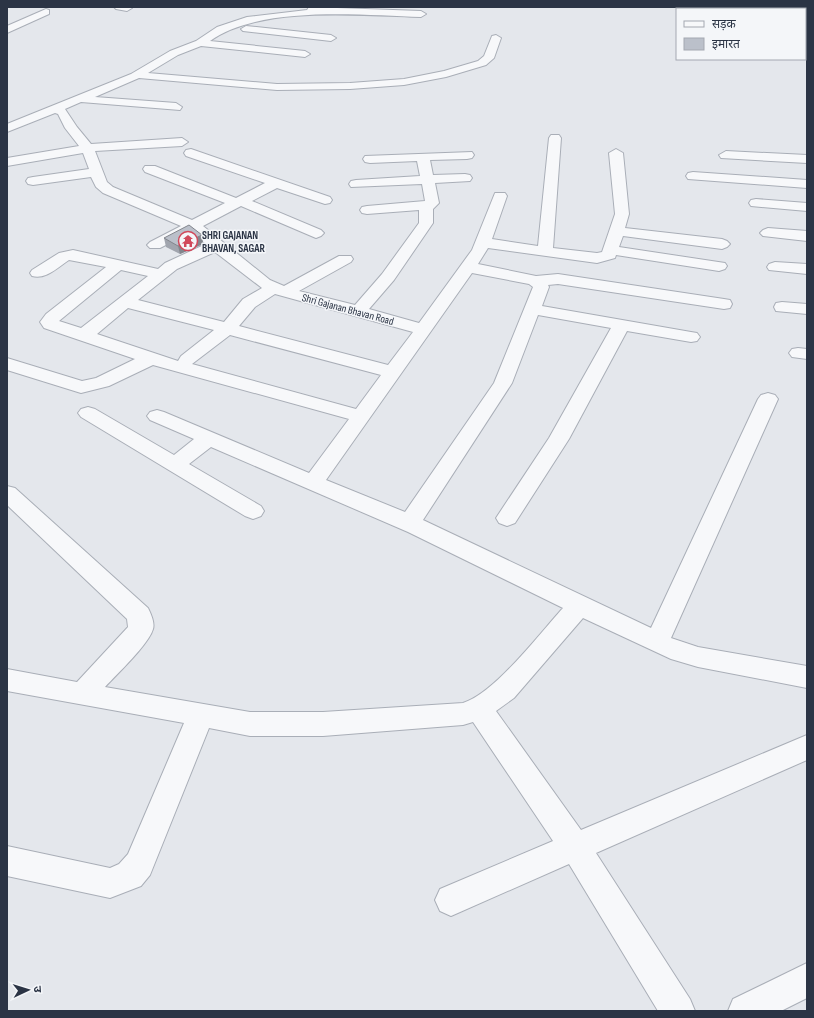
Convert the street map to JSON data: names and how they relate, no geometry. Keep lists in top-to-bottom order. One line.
{"streets":{"street":["Shri Gajanan Bhavan Road"]},"places":{"temple":["SHRI GAJANAN BHAVAN, SAGAR"]},"legend":["सड़क","इमारत"],"north":"right"}
